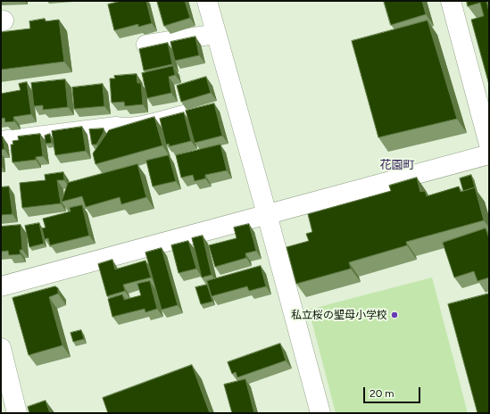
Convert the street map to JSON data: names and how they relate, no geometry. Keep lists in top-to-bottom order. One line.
{"districts":["花園町"],"places":["私立桜の聖母小学校"],"scale_bar":"20 m"}
